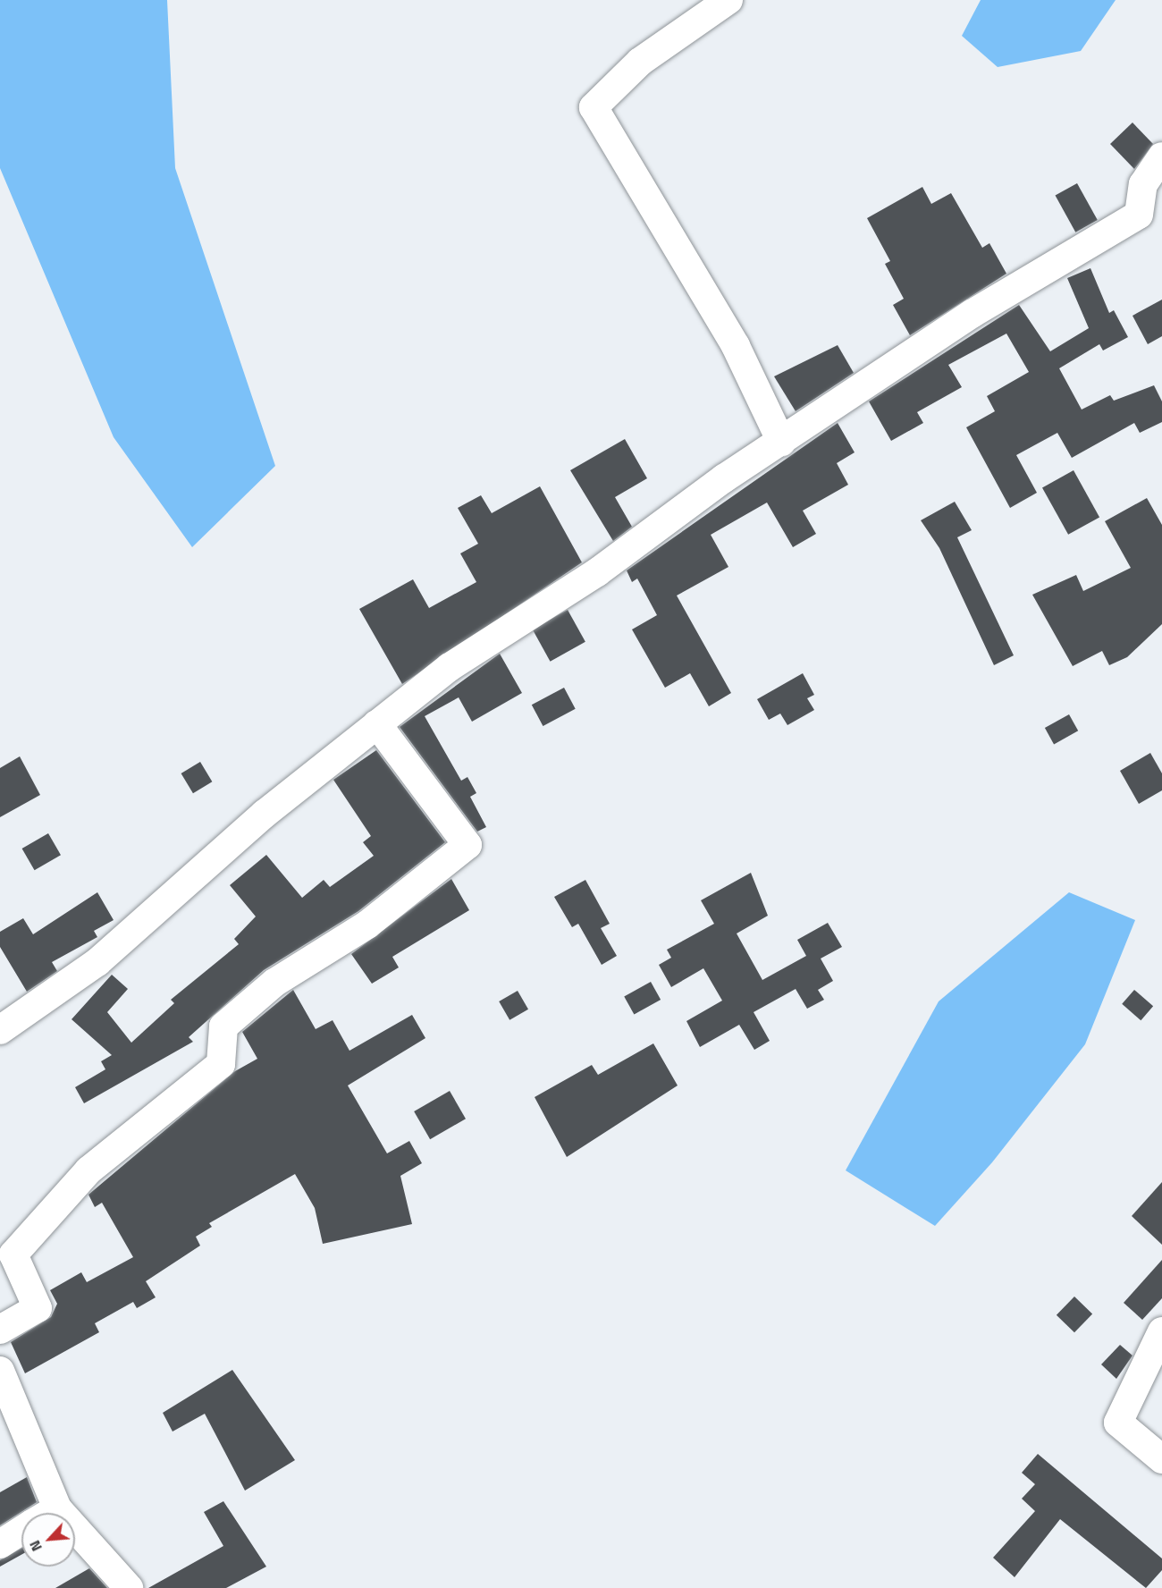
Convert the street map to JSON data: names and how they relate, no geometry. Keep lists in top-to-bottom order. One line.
{"north":"bottom left"}
